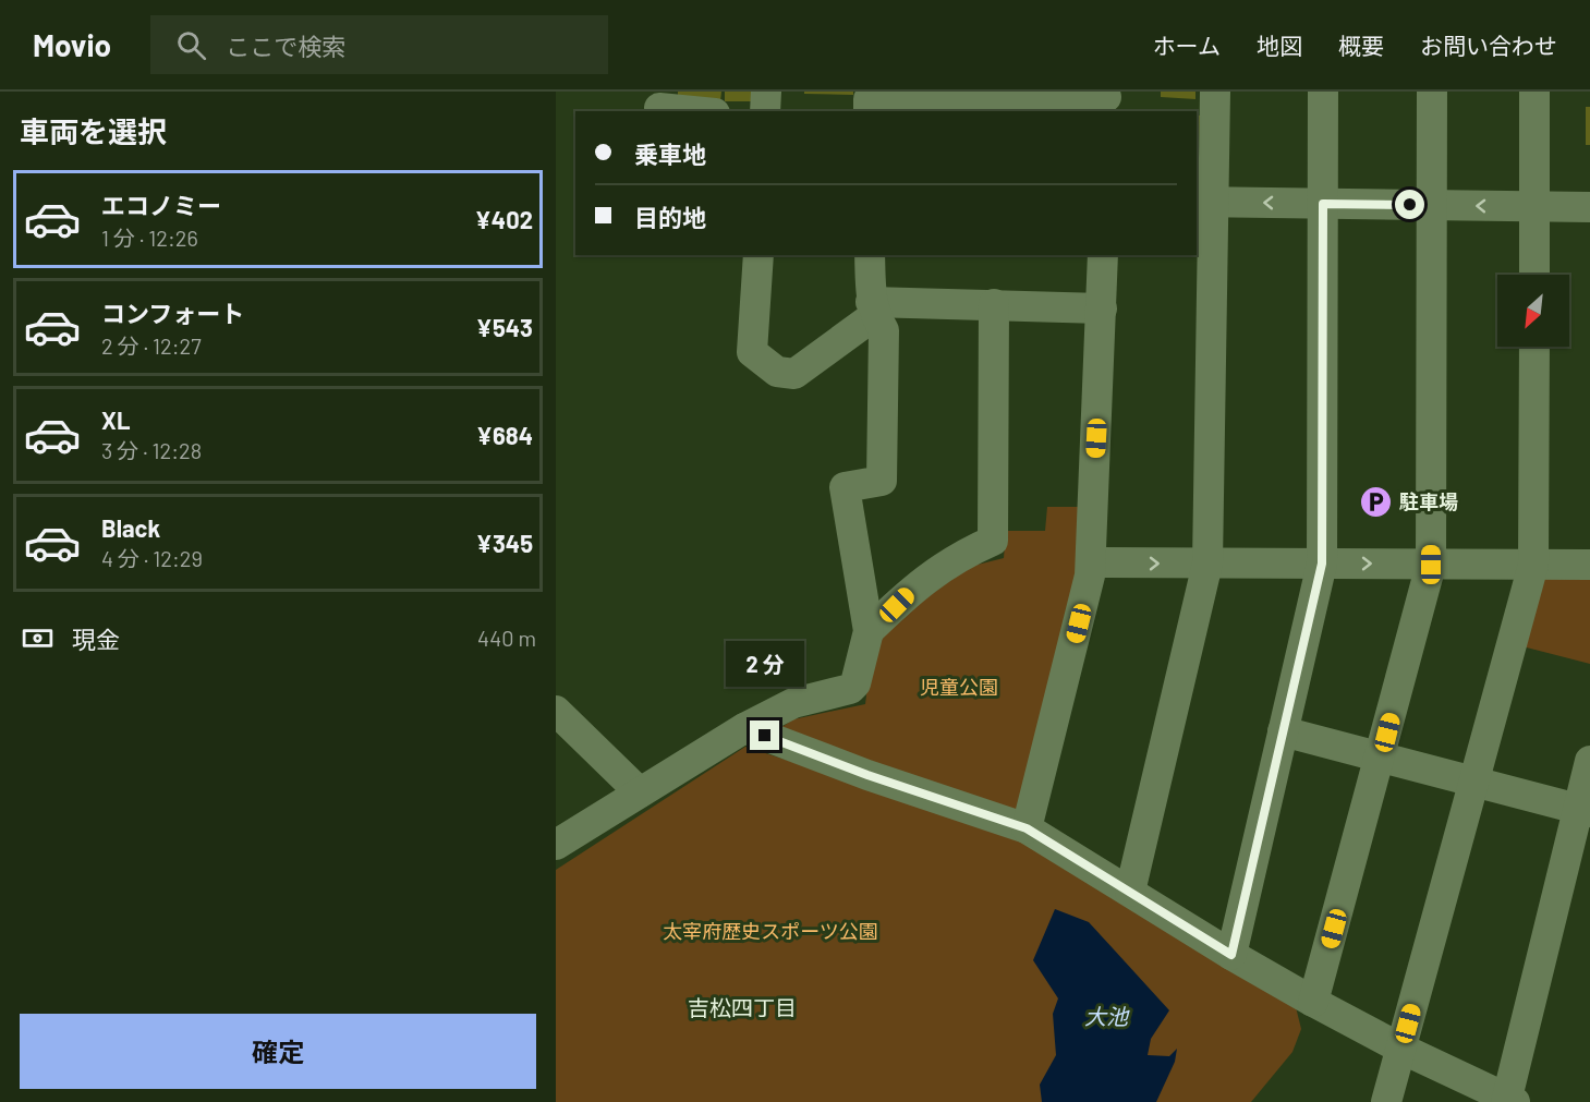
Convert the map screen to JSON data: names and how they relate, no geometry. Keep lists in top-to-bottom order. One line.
{"districts":["吉松四丁目"],"water":["大池"],"parks":["児童公園","太宰府歴史スポーツ公園"],"places":{"parking":["駐車場"]},"north":"bottom left","page":{"header":"Movio","search":"ここで検索","nav":["ホーム","地図","概要","お問い合わせ"],"heading":"車両を選択","banner":["乗車地","目的地"],"list":[{"name":"エコノミー","note":"1 分 · 12:26","value":"¥402"},{"name":"コンフォート","note":"2 分 · 12:27","value":"¥543"},{"name":"XL","note":"3 分 · 12:28","value":"¥684"},{"name":"Black","note":"4 分 · 12:29","value":"¥345"}],"pay":["現金","440 m"],"bubble":"2 分","buttons":"確定"}}
